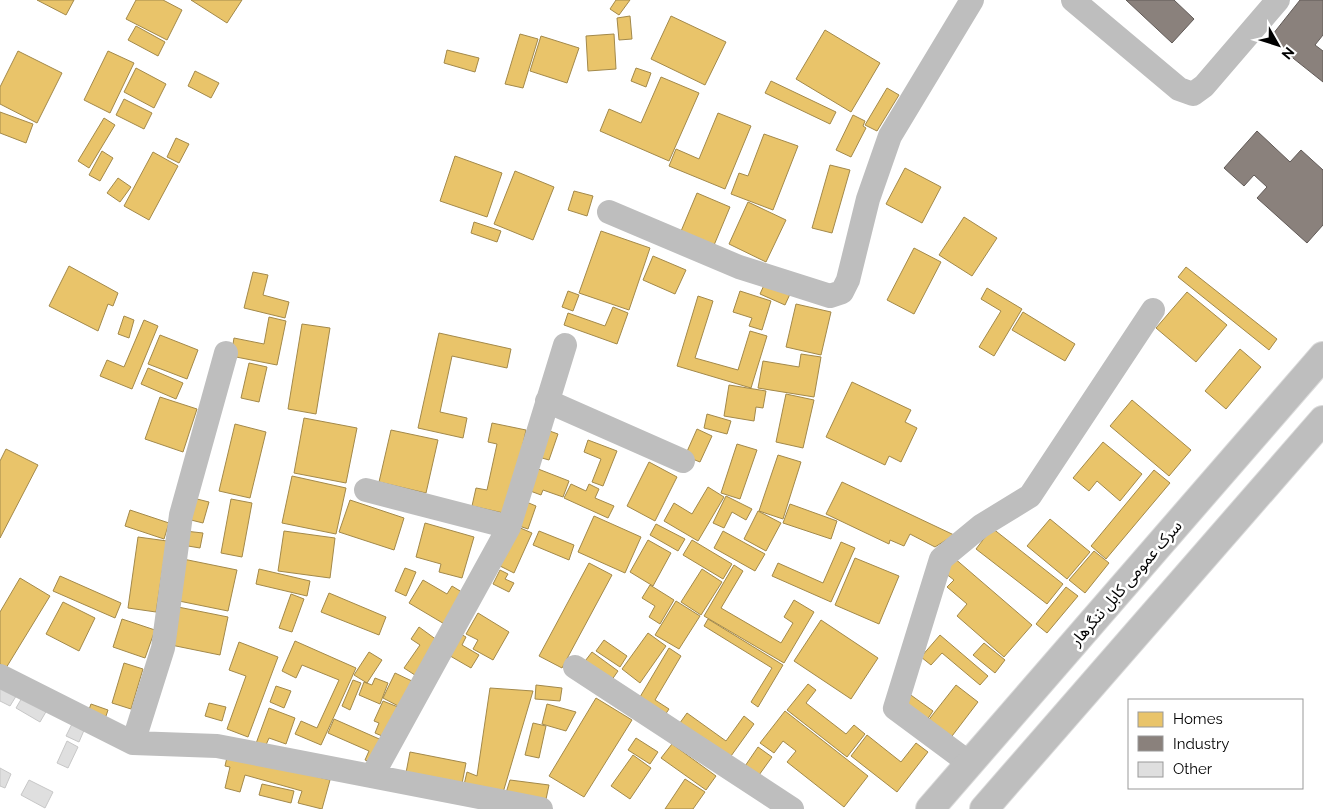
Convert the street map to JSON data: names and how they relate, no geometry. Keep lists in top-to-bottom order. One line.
{"streets":{"highway":["سرک عمومی کابل ننگرهار"]},"legend":["Homes","Industry","Other"],"north":"bottom right"}
